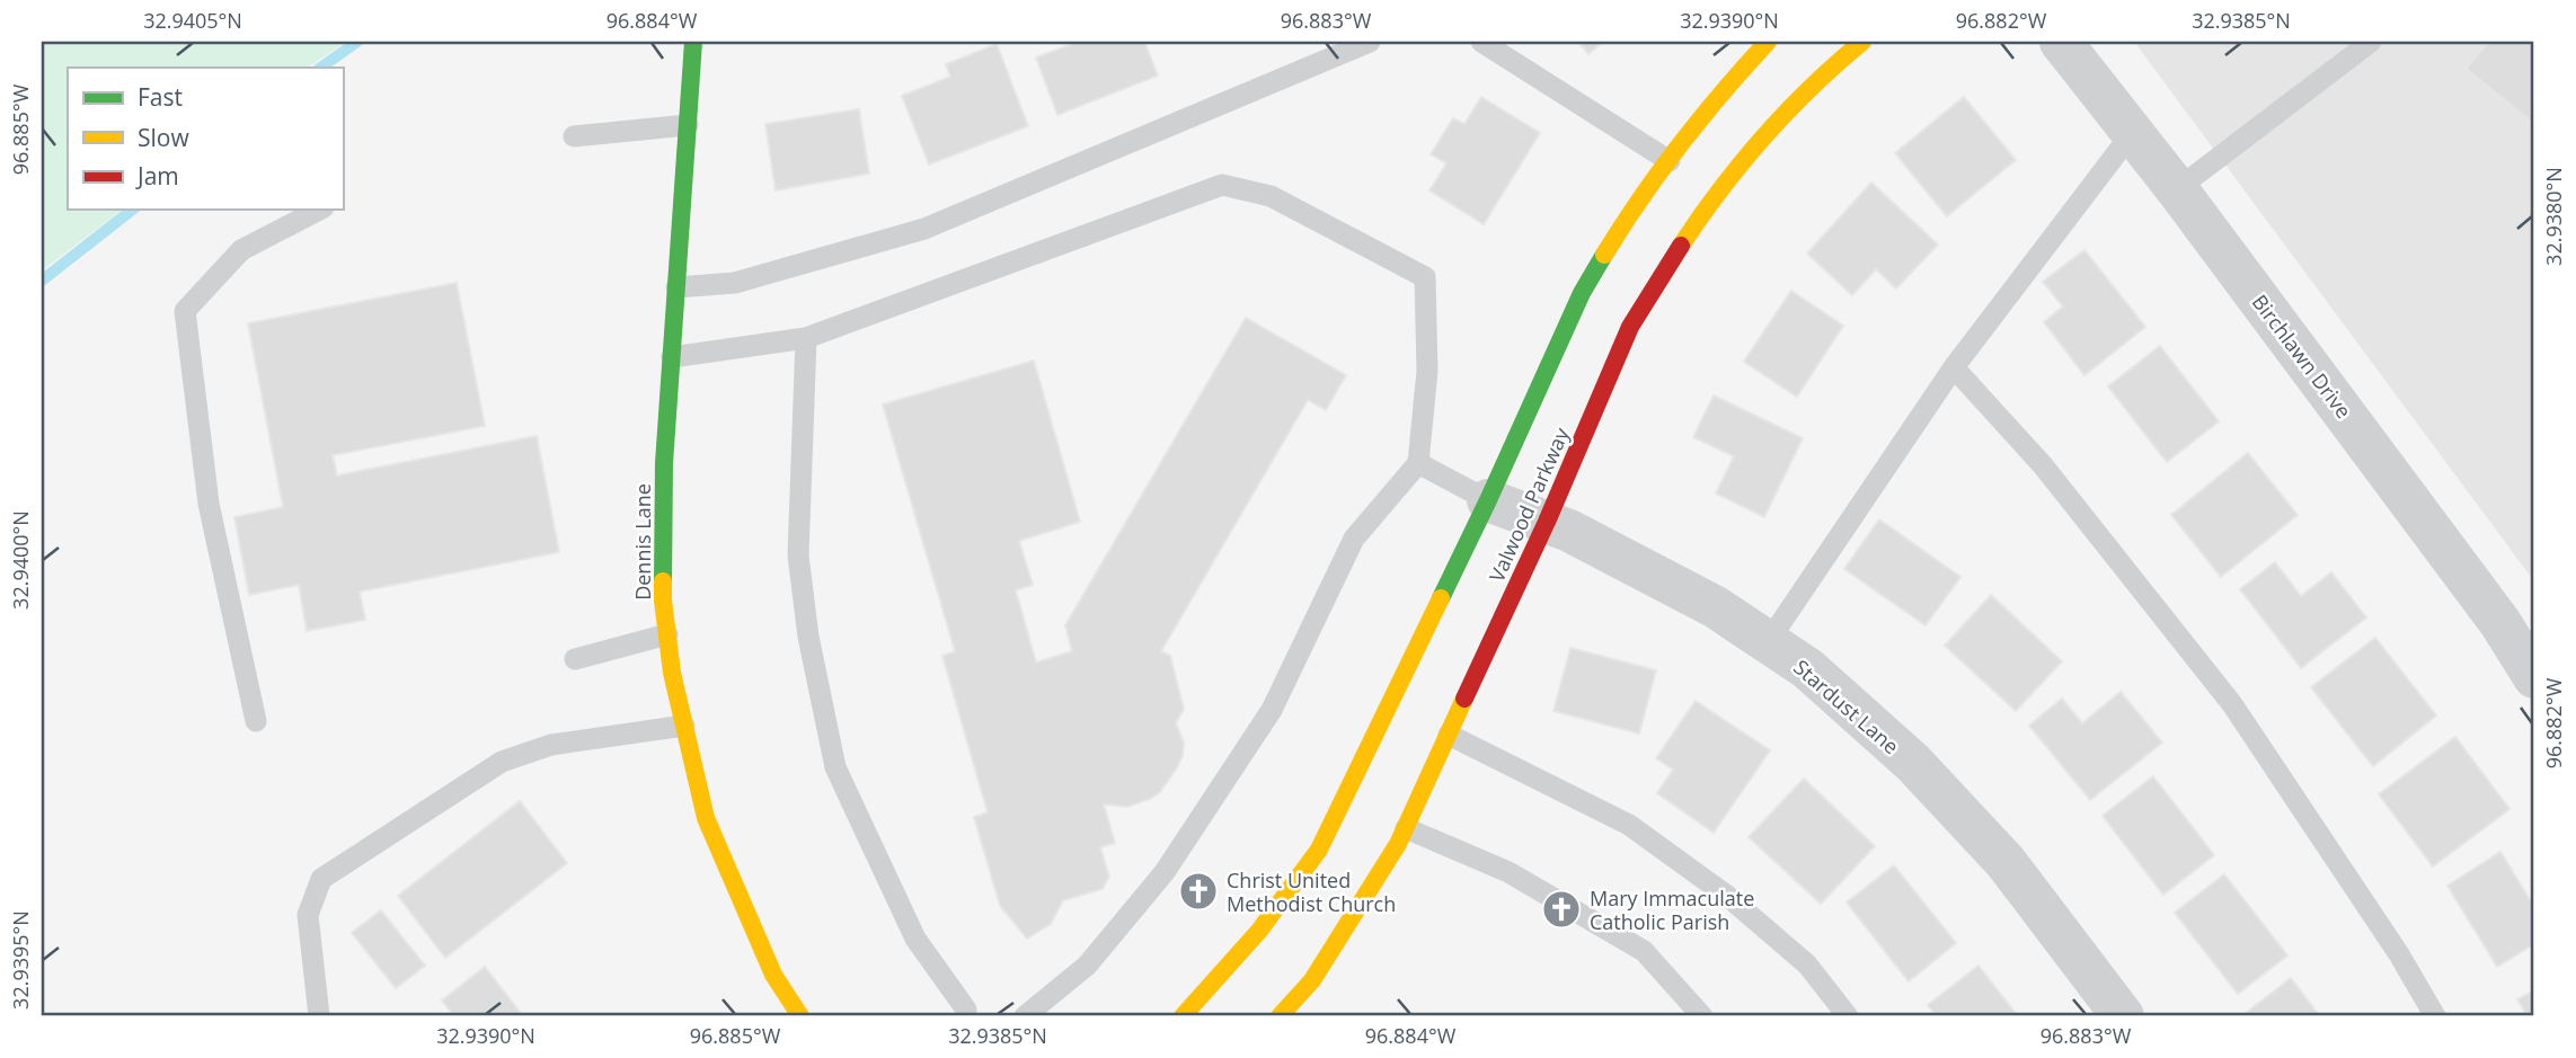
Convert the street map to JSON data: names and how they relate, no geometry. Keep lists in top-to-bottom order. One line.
{"streets":{"main road":["Valwood Parkway","Dennis Lane"],"street":["Birchlawn Drive","Stardust Lane"]},"crossings":[["Valwood Parkway","Stardust Lane"]],"places":{"church":["Christ United Methodist Church","Mary Immaculate Catholic Parish"]},"legend":["Fast","Slow","Jam"],"coordinates":["32.9405°N","96.884°W","96.883°W","32.9390°N","96.882°W","32.9385°N","96.885°W","32.9380°N","32.9400°N","32.9395°N"]}
